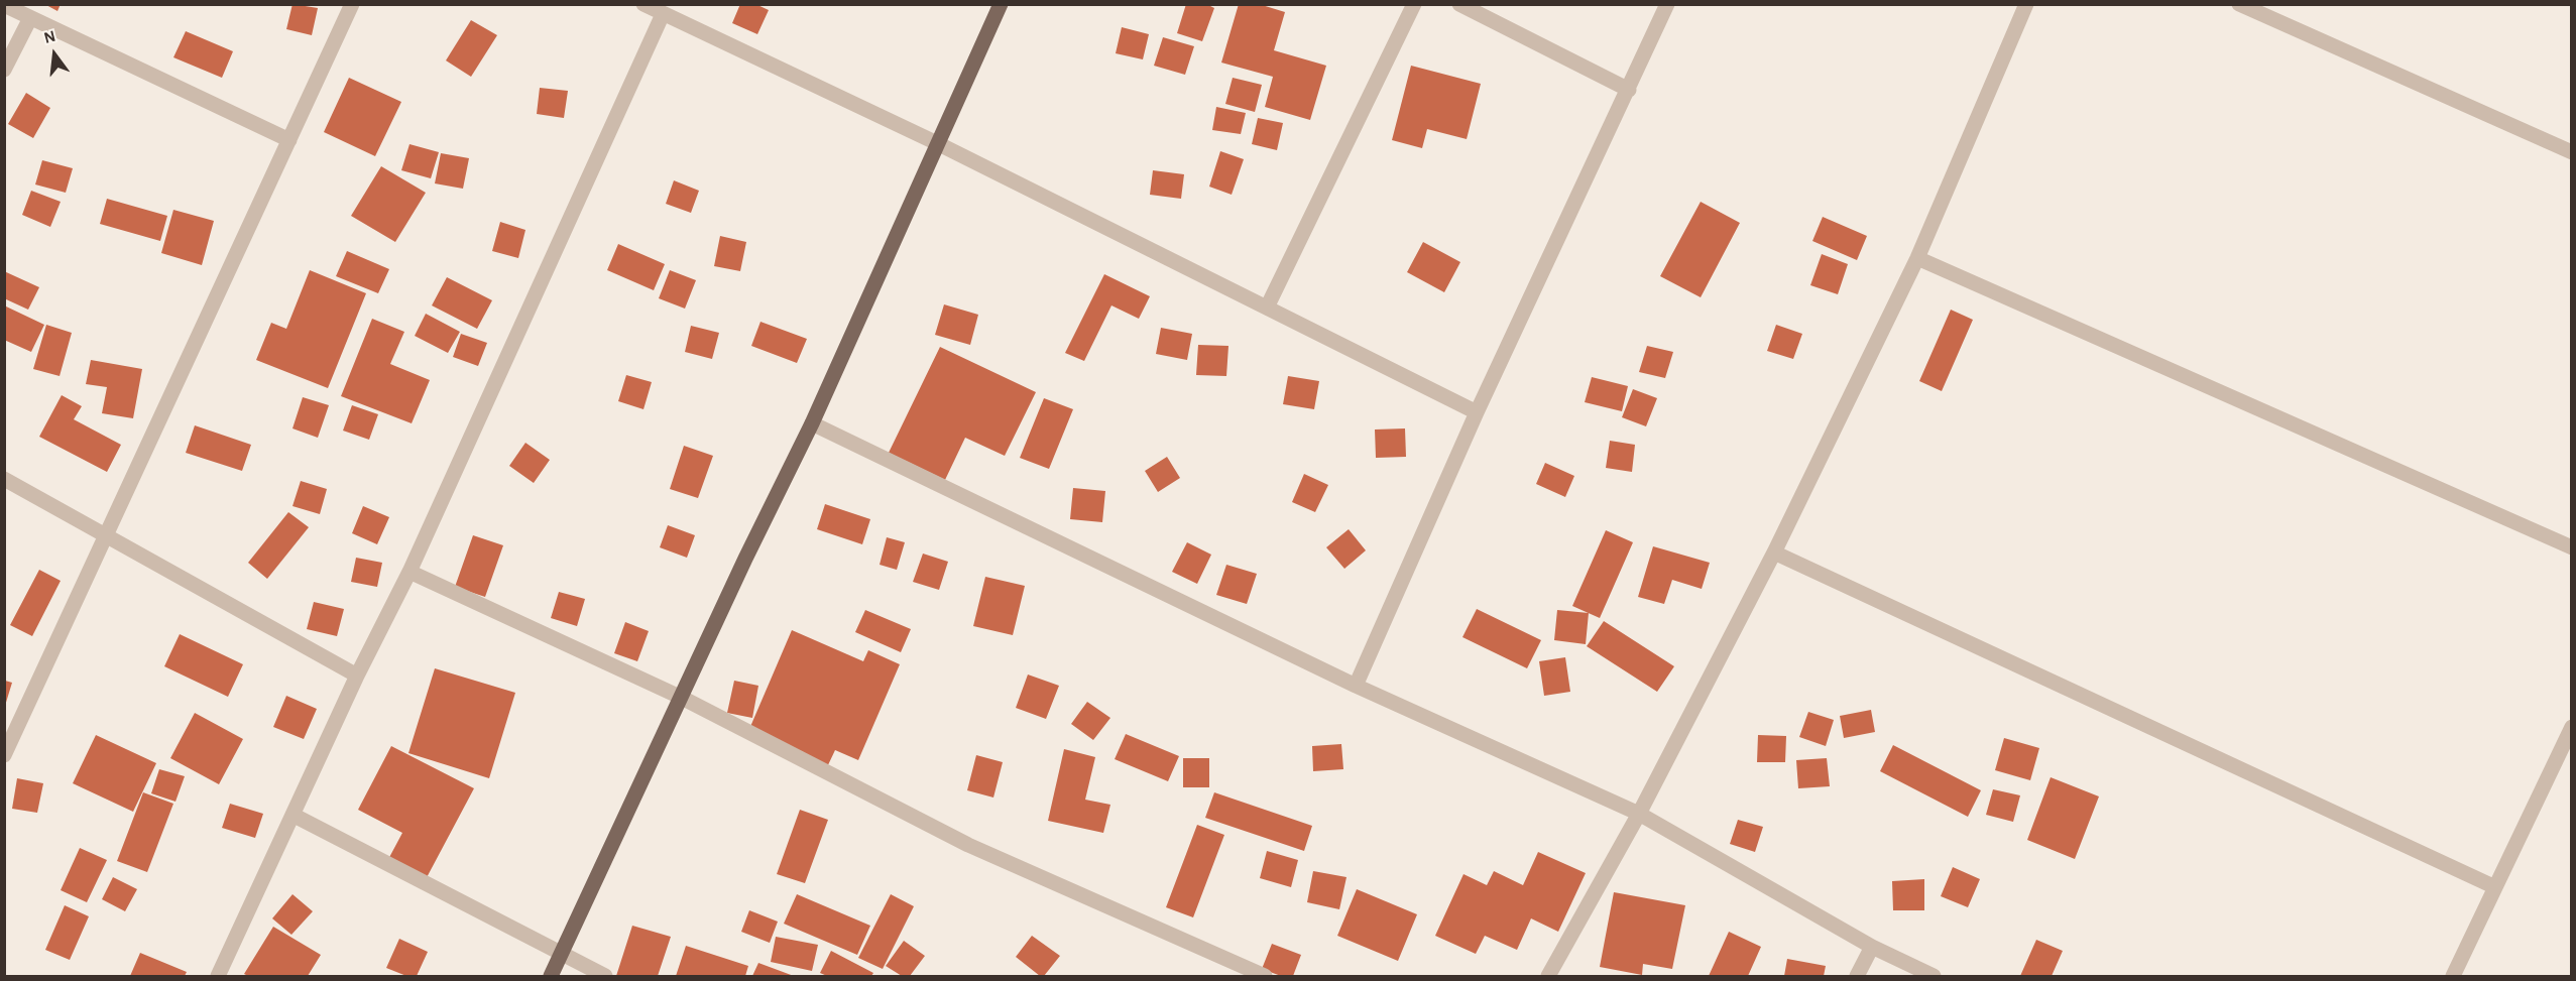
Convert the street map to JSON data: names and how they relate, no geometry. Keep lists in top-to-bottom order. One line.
{"north":"top"}
